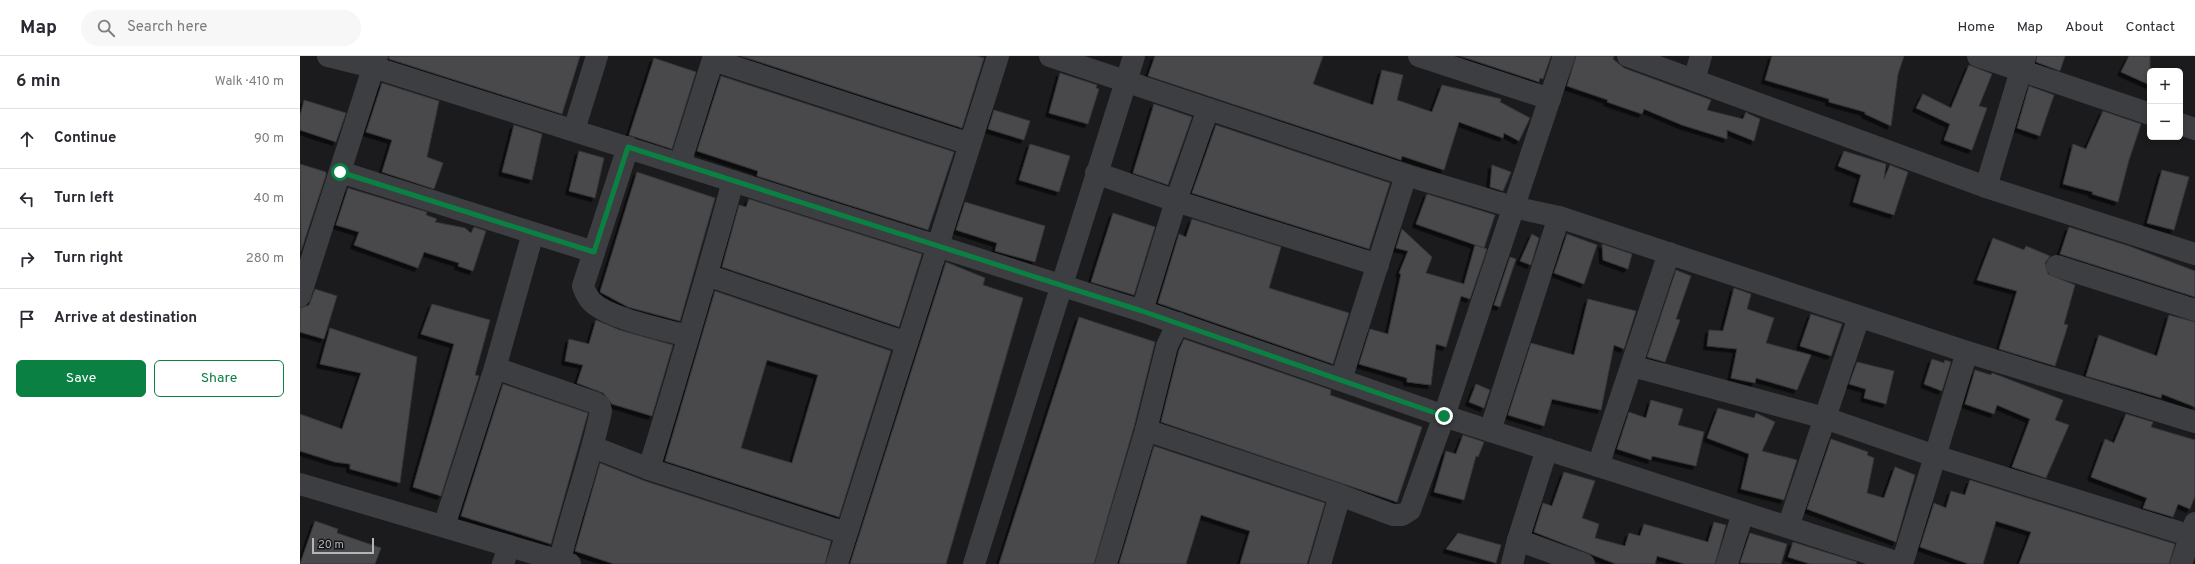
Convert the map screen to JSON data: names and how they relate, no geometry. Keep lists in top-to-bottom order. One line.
{"scale_bar":"20 m","page":{"header":"Map","search":"Search here","nav":["Home","Map","About","Contact"],"heading":["6 min","Walk · 410 m"],"map_buttons":["+","−"],"list":[["Continue","90 m"],["Turn left","40 m"],["Turn right","280 m"],"Arrive at destination"],"buttons":["Save","Share"],"scale":"20 m"}}
